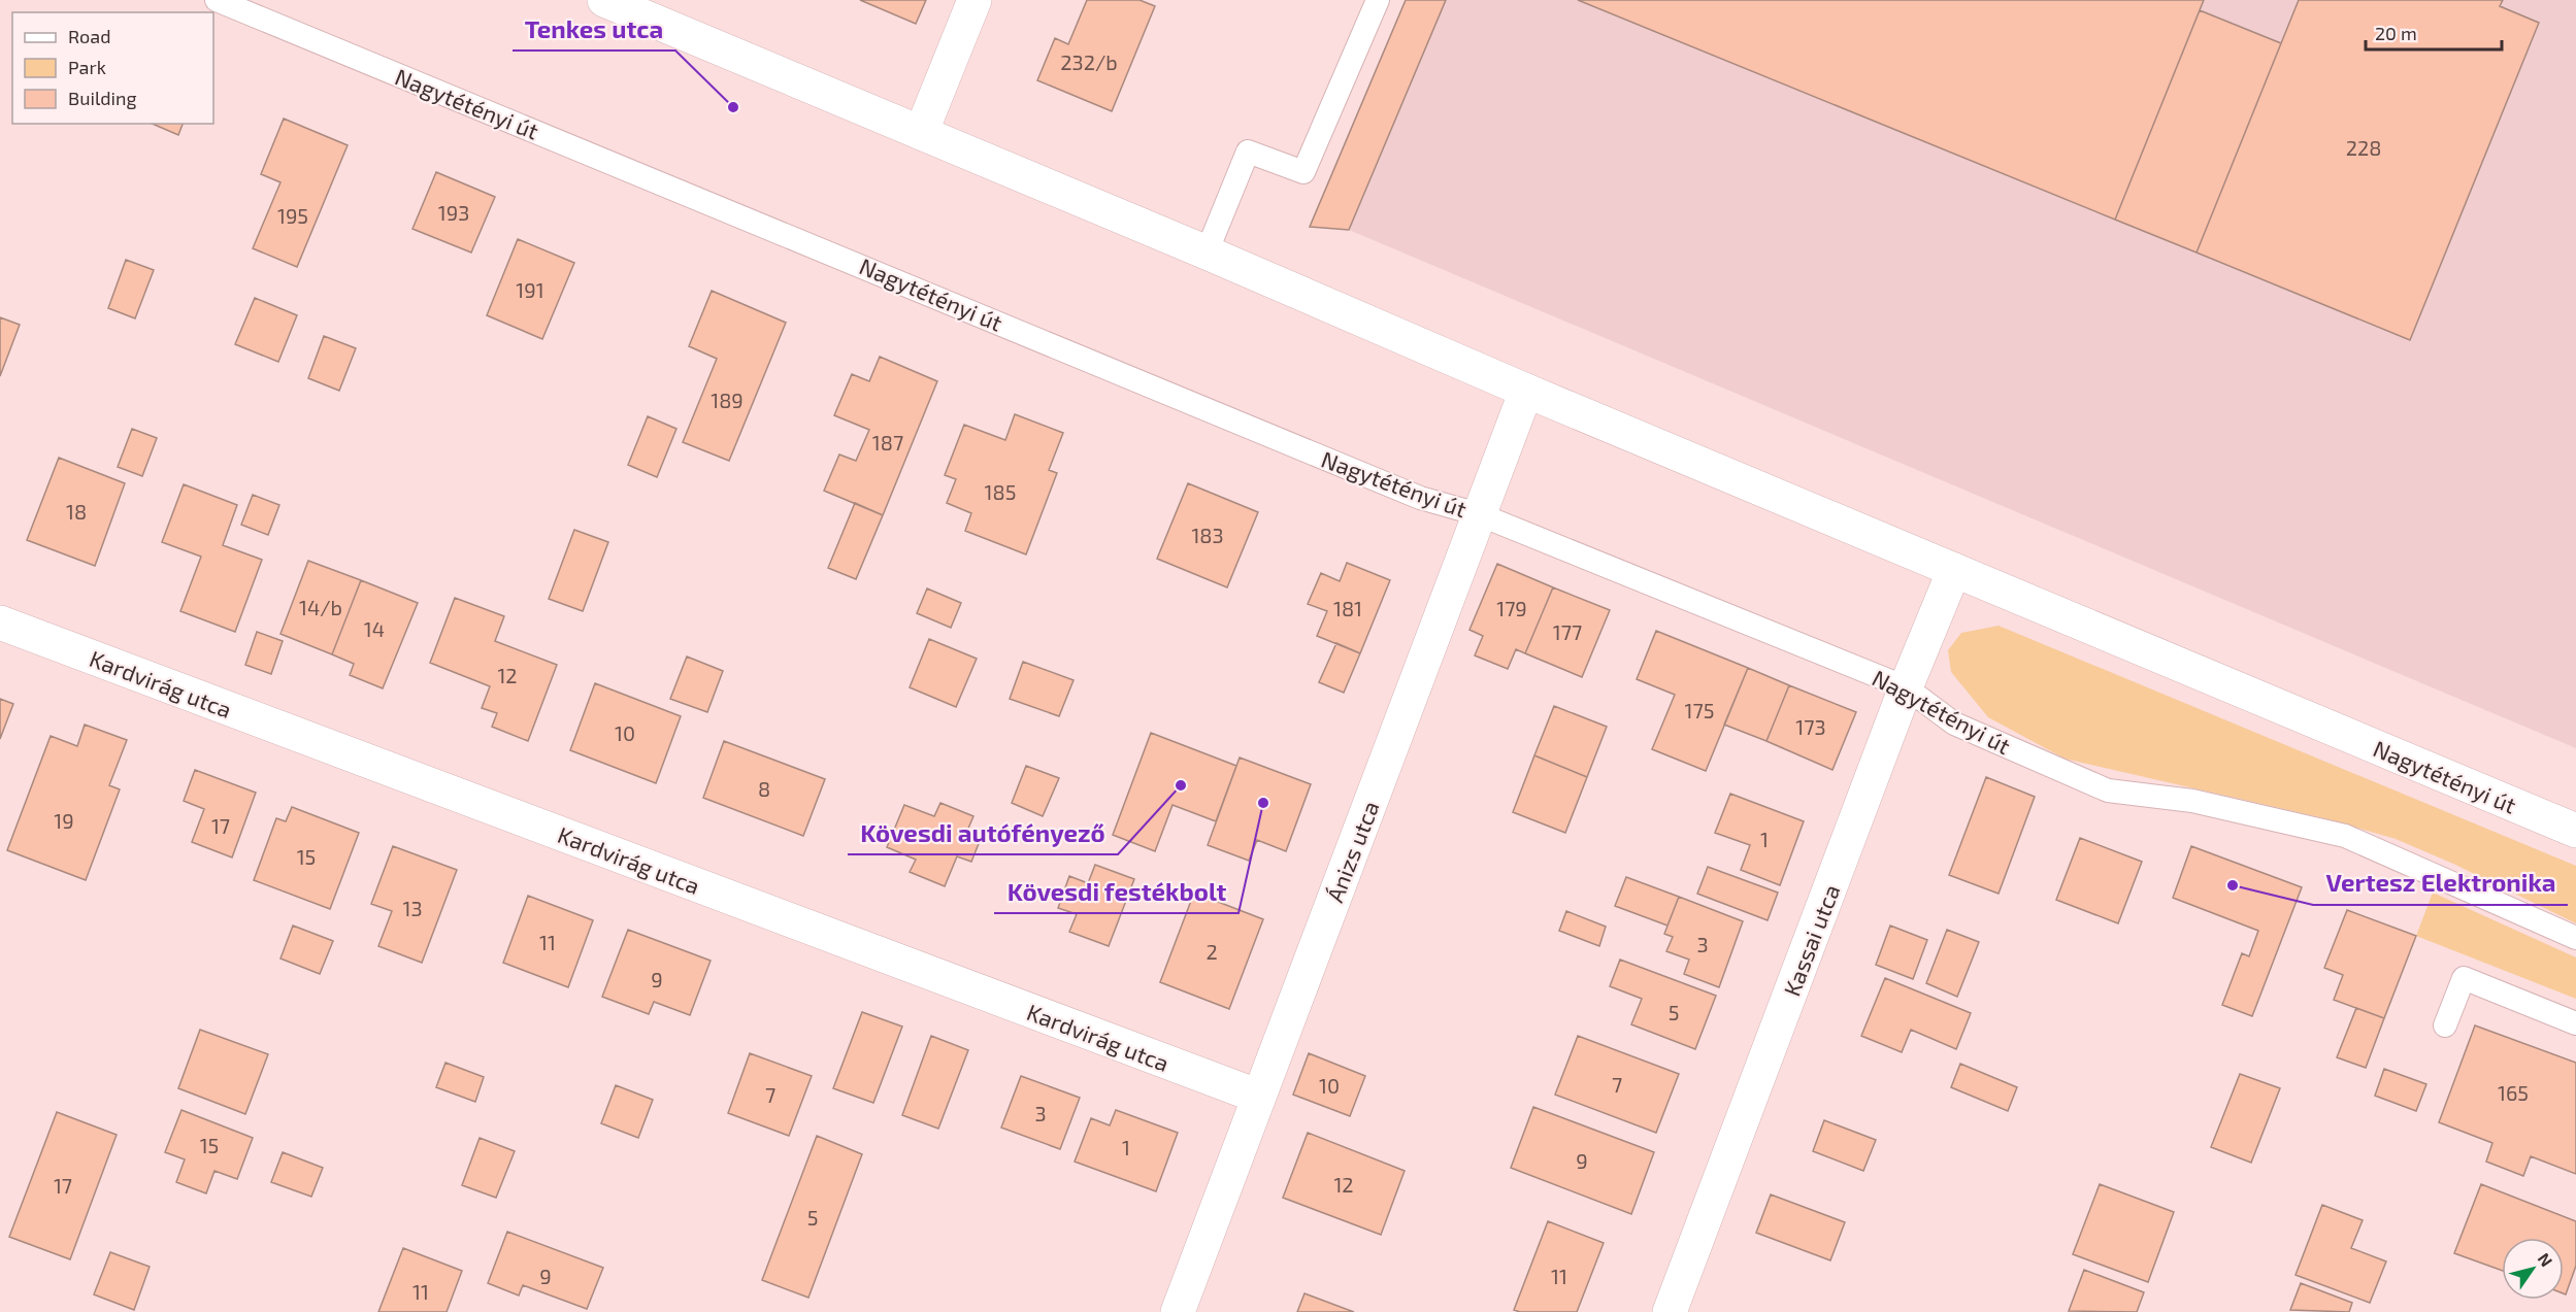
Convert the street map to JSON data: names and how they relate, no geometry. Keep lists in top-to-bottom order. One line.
{"streets":{"street":["Nagytétényi út","Kardvirág utca","Ánizs utca","Kassai utca"]},"crossings":[["Nagytétényi út","Ánizs utca"],["Nagytétényi út","Kassai utca"],["Kardvirág utca","Ánizs utca"]],"places":["Tenkes utca","Kövesdi autófényező","Kövesdi festékbolt","Vertesz Elektronika"],"house_numbers":["232/b","228","193","195","191","189","187","185","18","183","14/b","181","179","14","177","12","175","173","10","8","19","17","1","15","13","11","3","2","9","5","7","10","165","7","3","15","1","9","12","17","5","9","11","11"],"legend":["Road","Park","Building"],"scale_bar":"20 m","north":"top right"}
